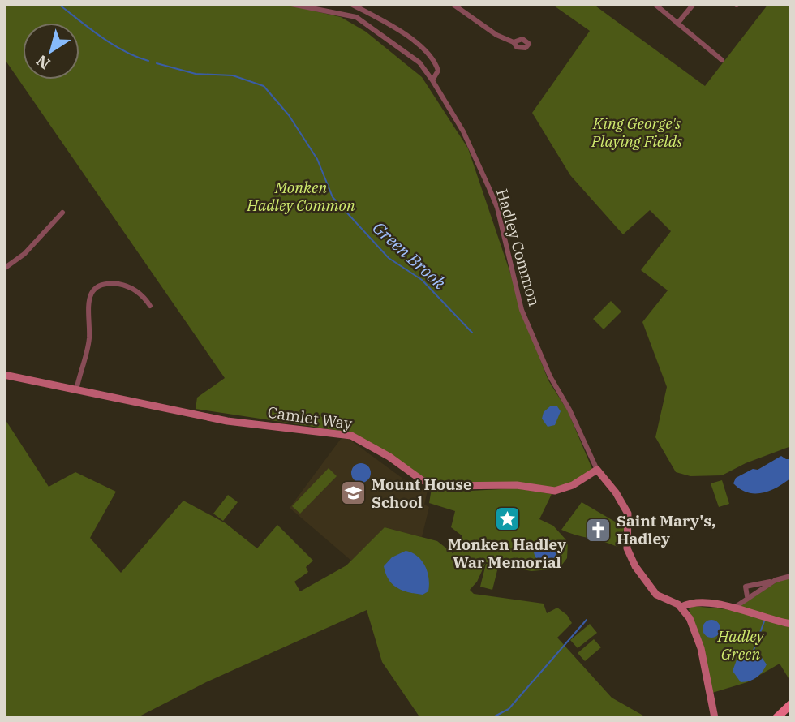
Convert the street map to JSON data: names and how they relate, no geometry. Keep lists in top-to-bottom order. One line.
{"streets":{"street":["Hadley Common","Camlet Way"]},"crossings":[["Hadley Common","Camlet Way"]],"water":["Green Brook"],"parks":["King George's Playing Fields","Monken Hadley Common","Hadley Green"],"places":{"school or university":["Mount House School"],"place":["Monken Hadley War Memorial"],"church":["Saint Mary's, Hadley"]},"north":"bottom left"}
